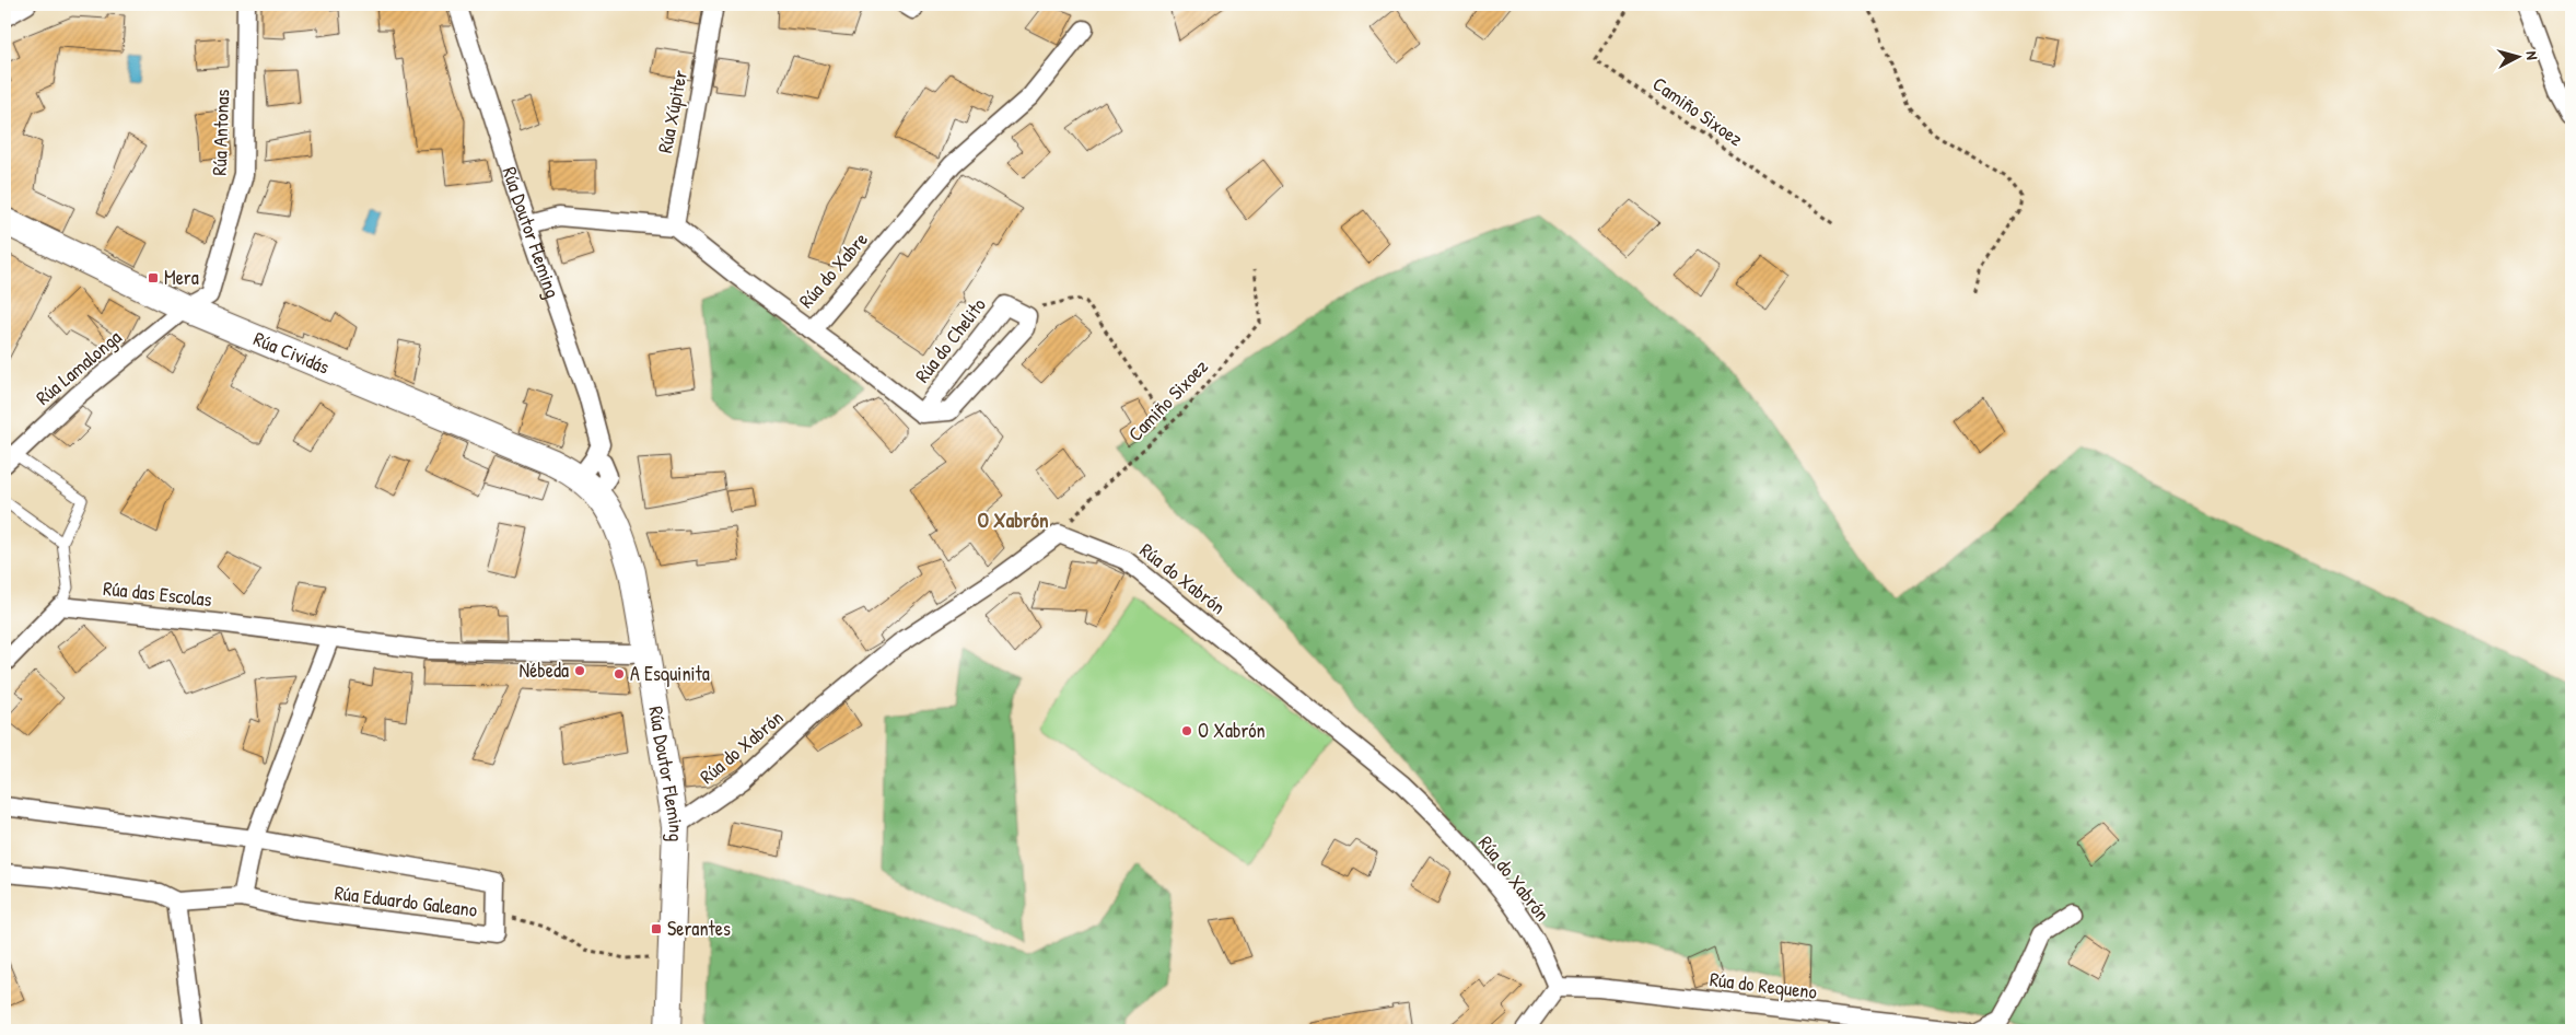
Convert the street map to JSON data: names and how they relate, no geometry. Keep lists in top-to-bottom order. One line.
{"streets":{"main road":["Rúa Doutor Fleming","Rúa Cividás"],"street":["Rúa Xúpiter","Rúa Antonas","Rúa do Xabre","Rúa do Chelito","Rúa Lamalonga","Rúa do Xabrón","Rúa das Escolas","Rúa Eduardo Galeano","Rúa do Requeno"],"path":["Camiño Sixoez"]},"crossings":[["Rúa Xúpiter","Rúa do Xabre"],["Camiño Sixoez","Rúa do Xabrón"],["Rúa Antonas","Rúa Cividás"],["Rúa Antonas","Rúa Lamalonga"],["Rúa Doutor Fleming","Rúa Cividás"],["Rúa Doutor Fleming","Rúa do Xabrón"],["Rúa Doutor Fleming","Rúa das Escolas"],["Rúa do Xabre","Rúa do Chelito"],["Rúa Cividás","Rúa Lamalonga"],["Rúa do Xabrón","Rúa do Requeno"]],"districts":["O Xabrón"],"places":{"transit":["Mera","Serantes"],"other":["Nébeda","A Esquinita","O Xabrón"]},"north":"right"}
